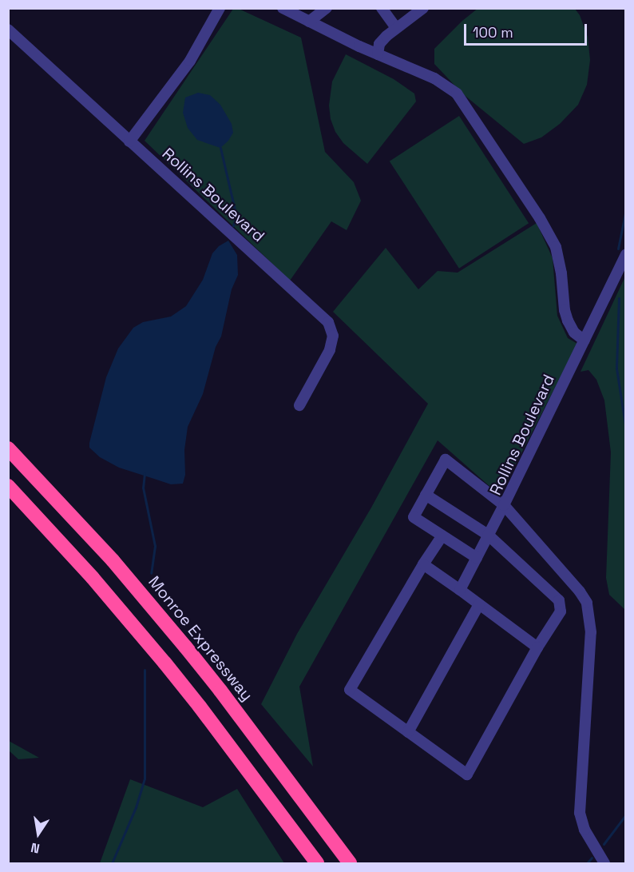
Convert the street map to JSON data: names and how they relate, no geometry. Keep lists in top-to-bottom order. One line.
{"streets":{"highway":["Monroe Expressway"],"street":["Rollins Boulevard"]},"scale_bar":"100 m","north":"bottom"}
